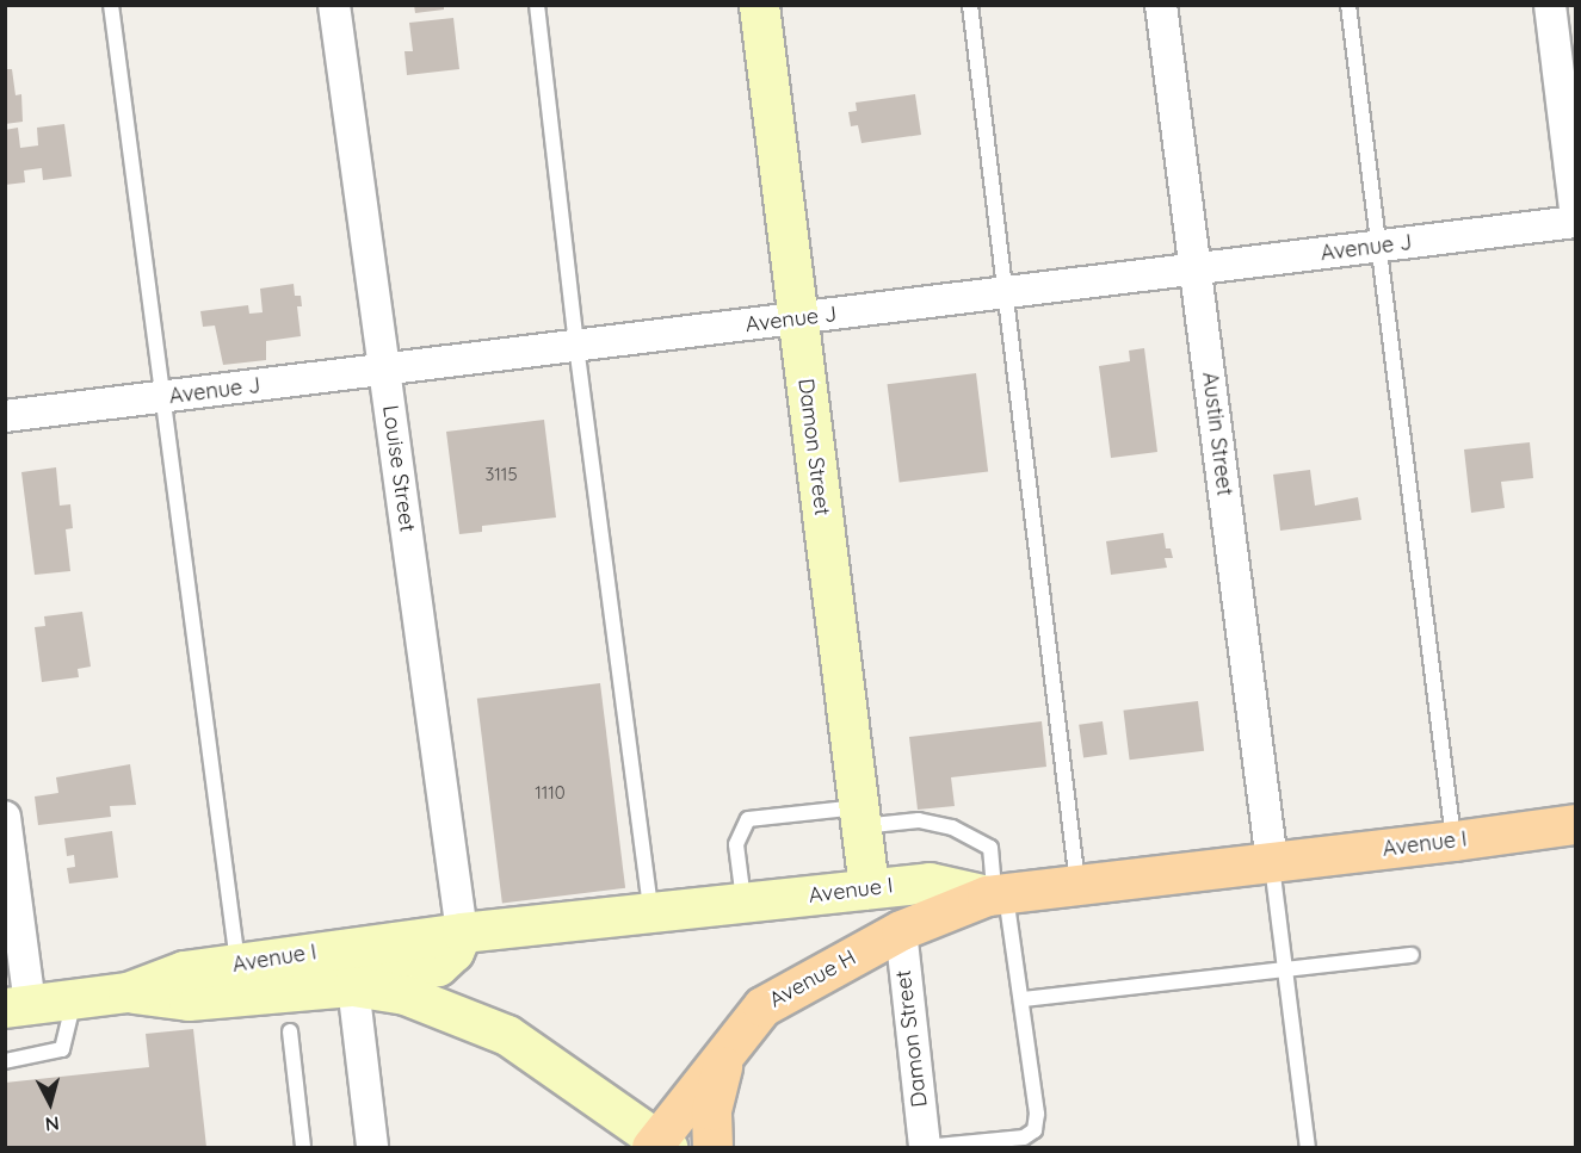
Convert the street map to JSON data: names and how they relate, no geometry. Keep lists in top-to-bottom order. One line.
{"streets":{"main road":["Damon Street","Avenue I","Avenue H"],"street":["Avenue J","Austin Street","Louise Street"]},"crossings":[["Avenue J","Austin Street"],["Avenue J","Damon Street"],["Avenue J","Louise Street"],["Austin Street","Avenue I"],["Damon Street","Avenue I"],["Damon Street","Avenue H"],["Louise Street","Avenue I"],["Avenue I","Avenue H"]],"house_numbers":["3115","1110"],"north":"bottom"}
